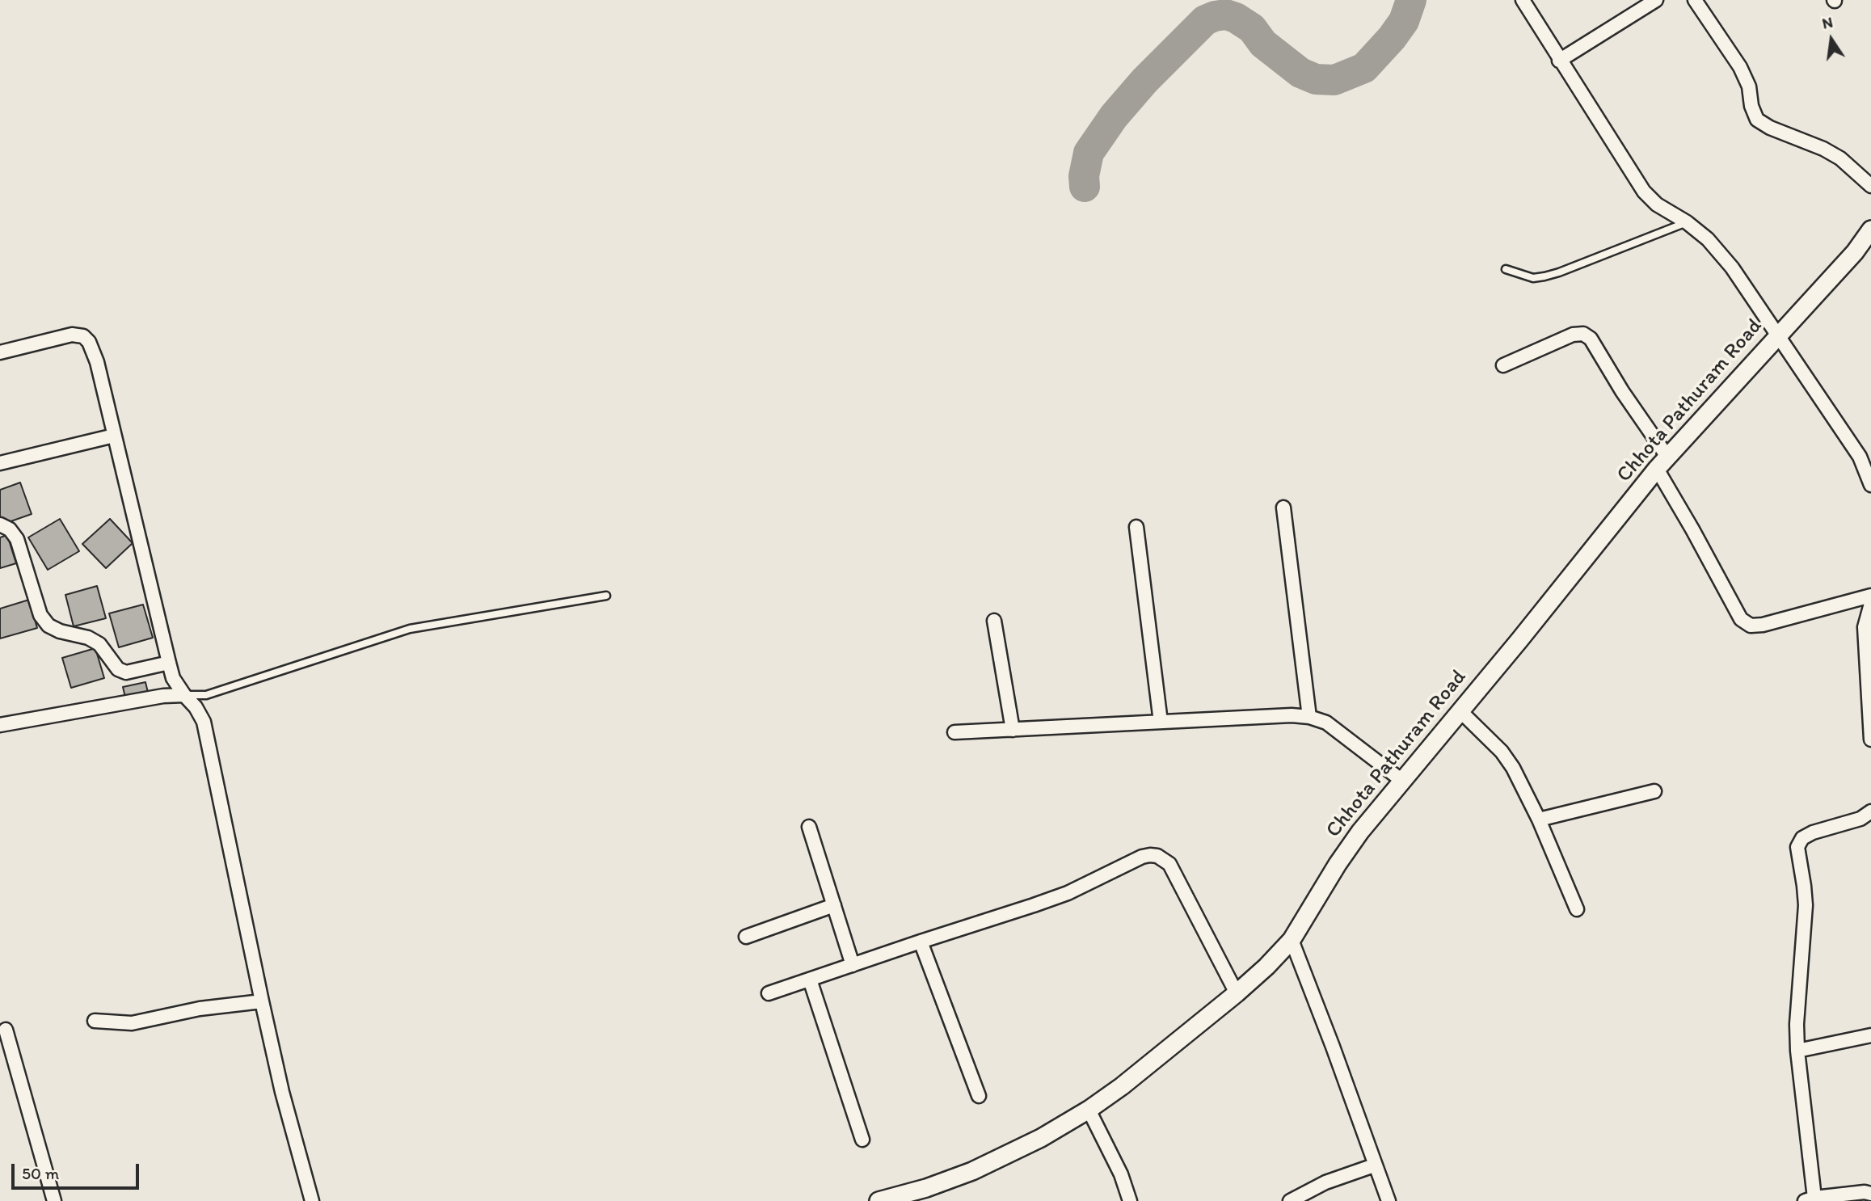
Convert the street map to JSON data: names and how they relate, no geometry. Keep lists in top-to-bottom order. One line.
{"streets":{"street":["Chhota Pathuram Road"]},"scale_bar":"50 m","north":"top"}
